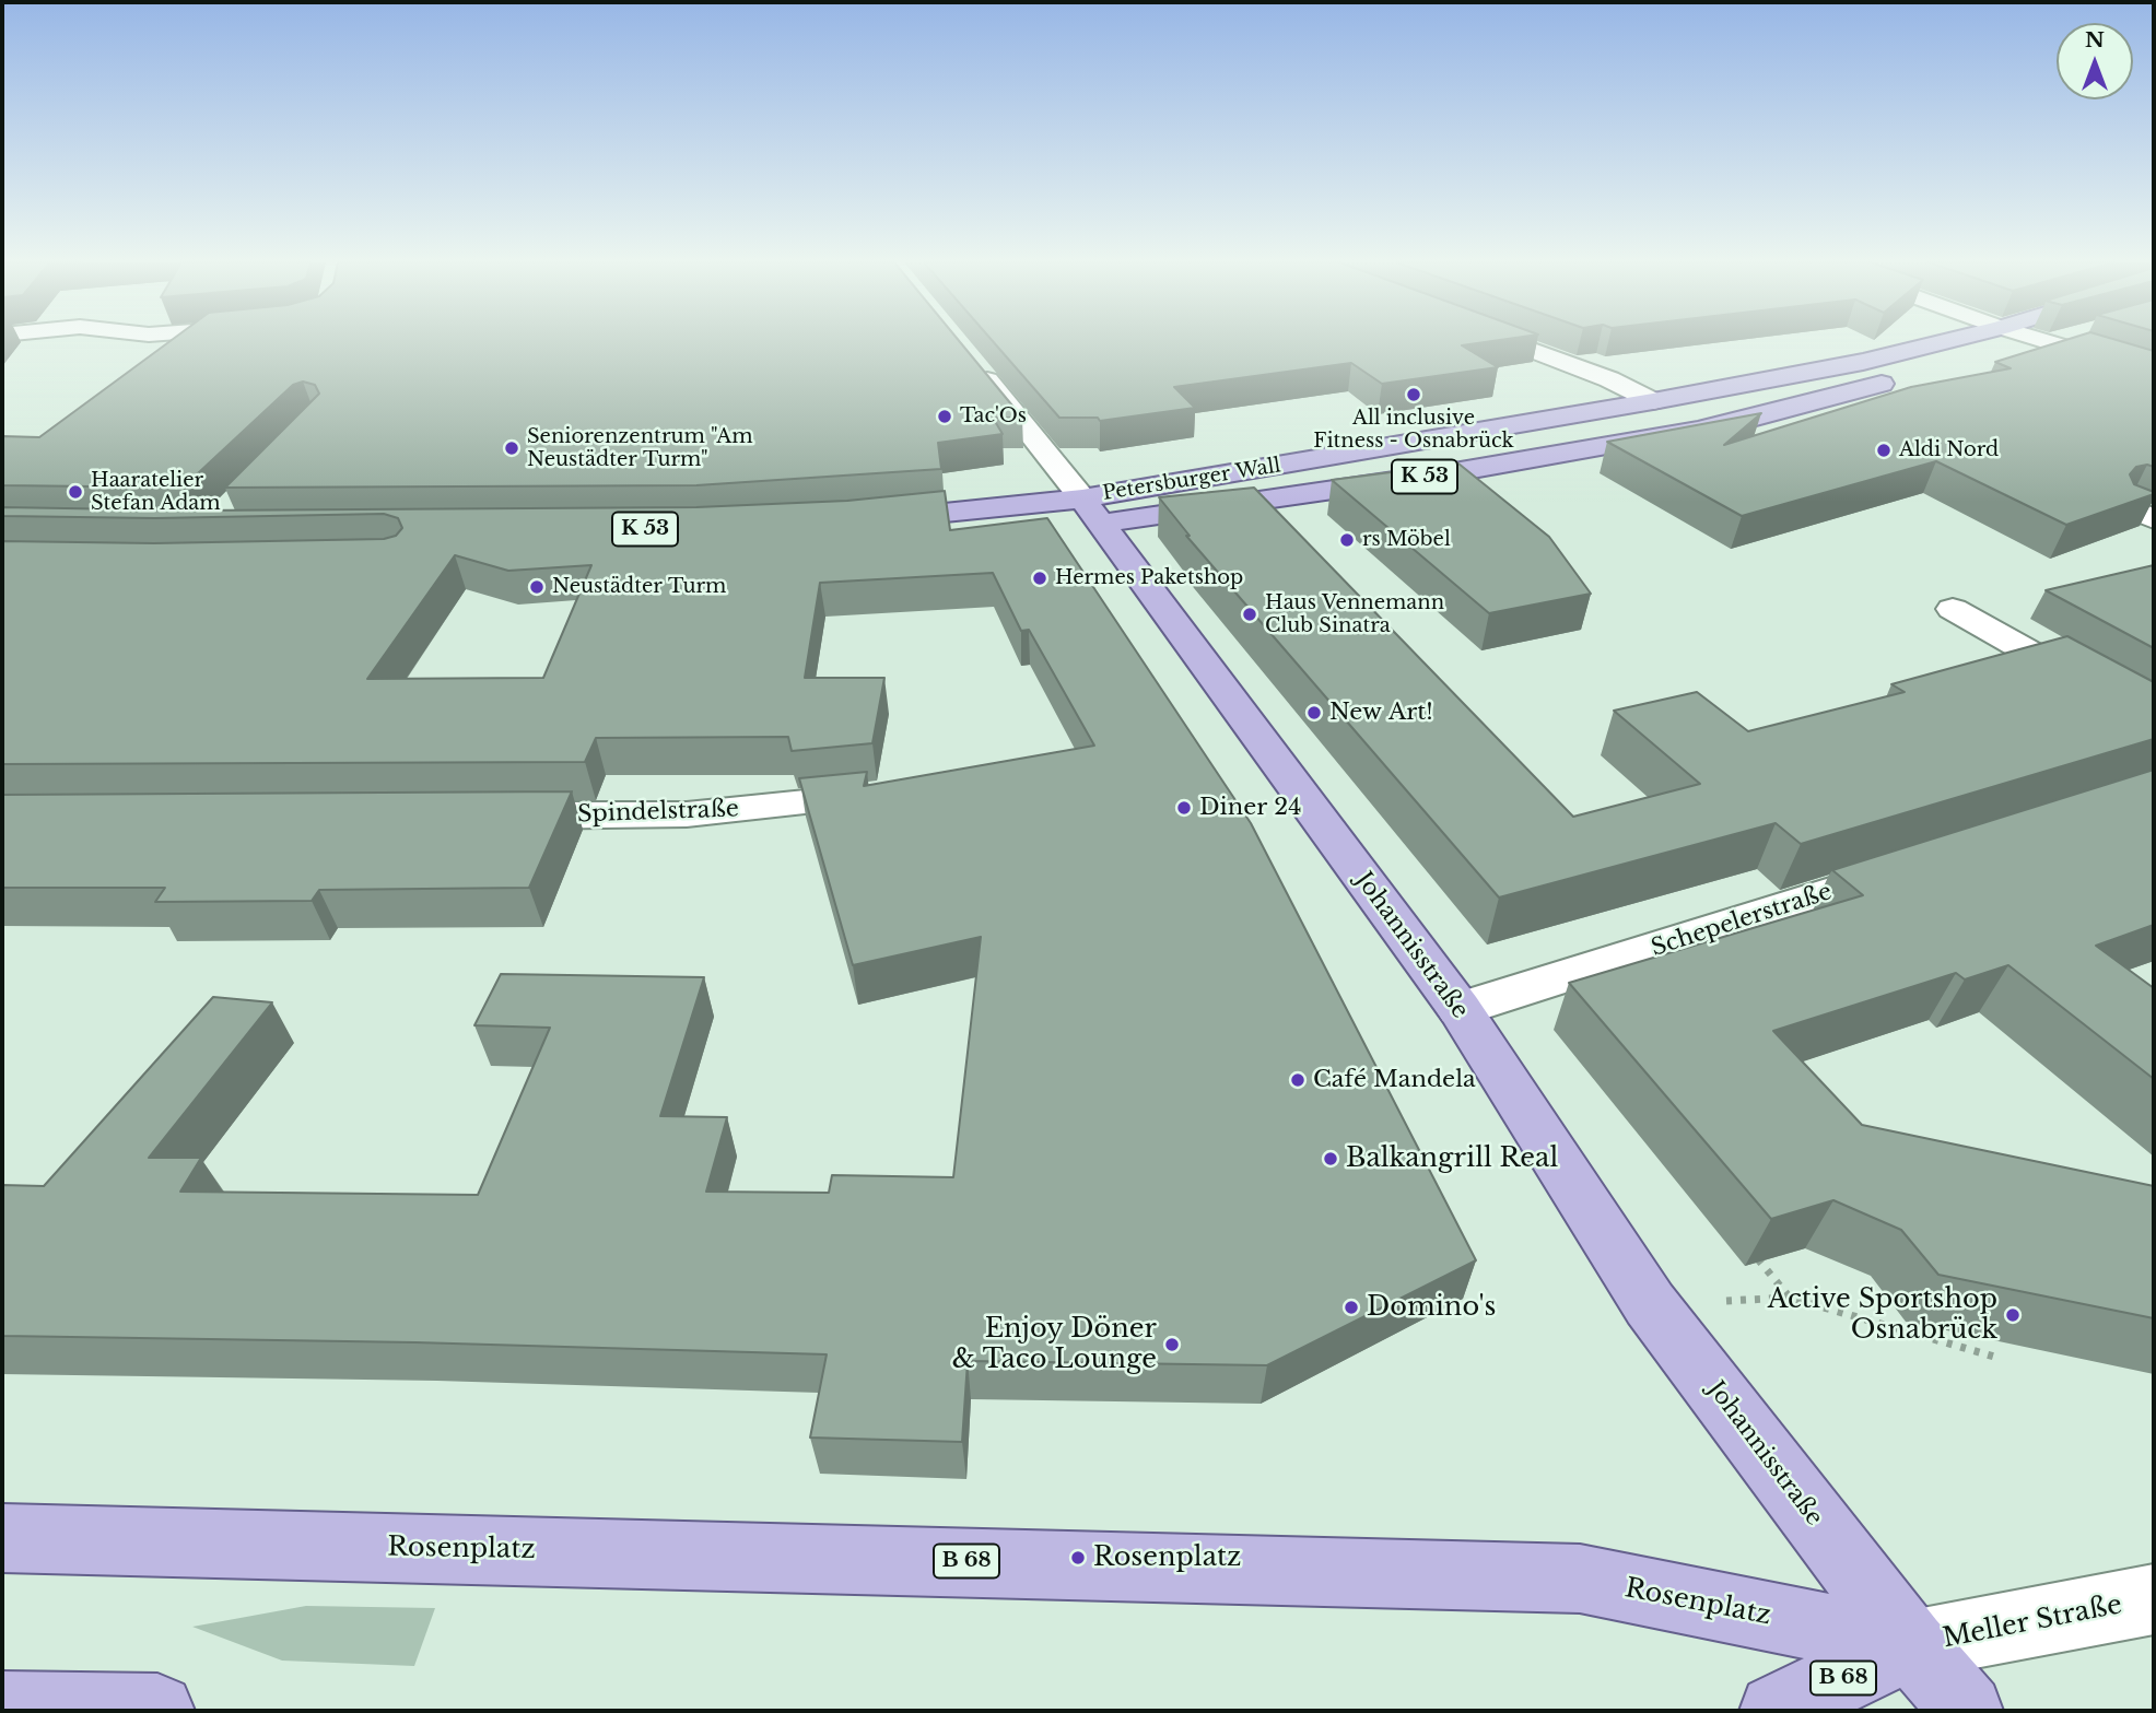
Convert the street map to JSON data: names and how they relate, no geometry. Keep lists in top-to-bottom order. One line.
{"streets":{"main road":["K 53","Petersburger Wall","Johannisstraße","Rosenplatz","B 68"],"street":["Spindelstraße","Schepelerstraße","Meller Straße"]},"crossings":[["K 53","Petersburger Wall"],["K 53","Johannisstraße"],["Petersburger Wall","Johannisstraße"],["Schepelerstraße","Johannisstraße"],["Johannisstraße","Rosenplatz"],["Johannisstraße","B 68"],["Johannisstraße","Meller Straße"],["Rosenplatz","B 68"],["Rosenplatz","Meller Straße"],["B 68","Meller Straße"]],"places":["All inclusive Fitness - Osnabrück","Tac'Os","Seniorenzentrum \"Am Neustädter Turm\"","Aldi Nord","Haaratelier Stefan Adam","rs Möbel","Hermes Paketshop","Neustädter Turm","Haus Vennemann Club Sinatra","New Art!","Diner 24","Café Mandela","Balkangrill Real","Domino's","Active Sportshop Osnabrück","Enjoy Döner & Taco Lounge","Rosenplatz"],"north":"top"}
